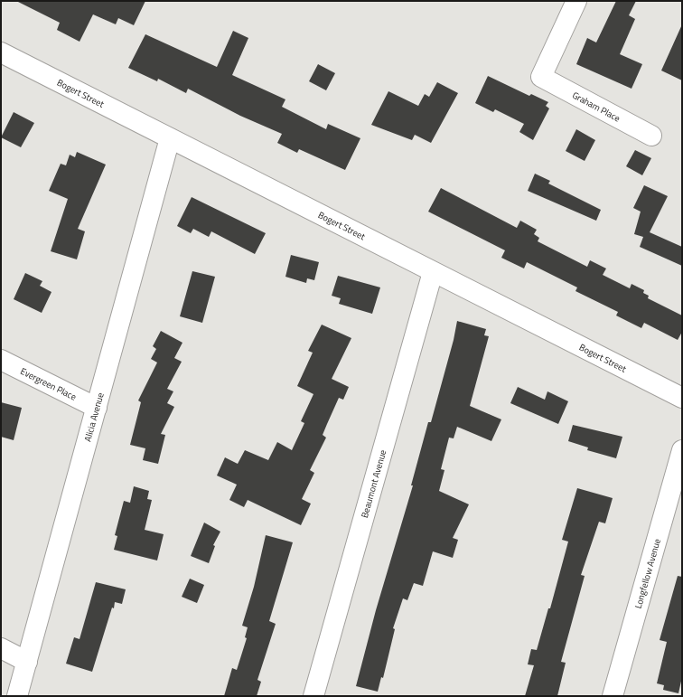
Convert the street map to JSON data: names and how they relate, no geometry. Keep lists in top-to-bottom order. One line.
{"streets":{"street":["Bogert Street","Graham Place","Evergreen Place","Alicia Avenue","Beaumont Avenue","Longfellow Avenue"]},"crossings":[["Bogert Street","Alicia Avenue"],["Bogert Street","Beaumont Avenue"],["Evergreen Place","Alicia Avenue"]]}
